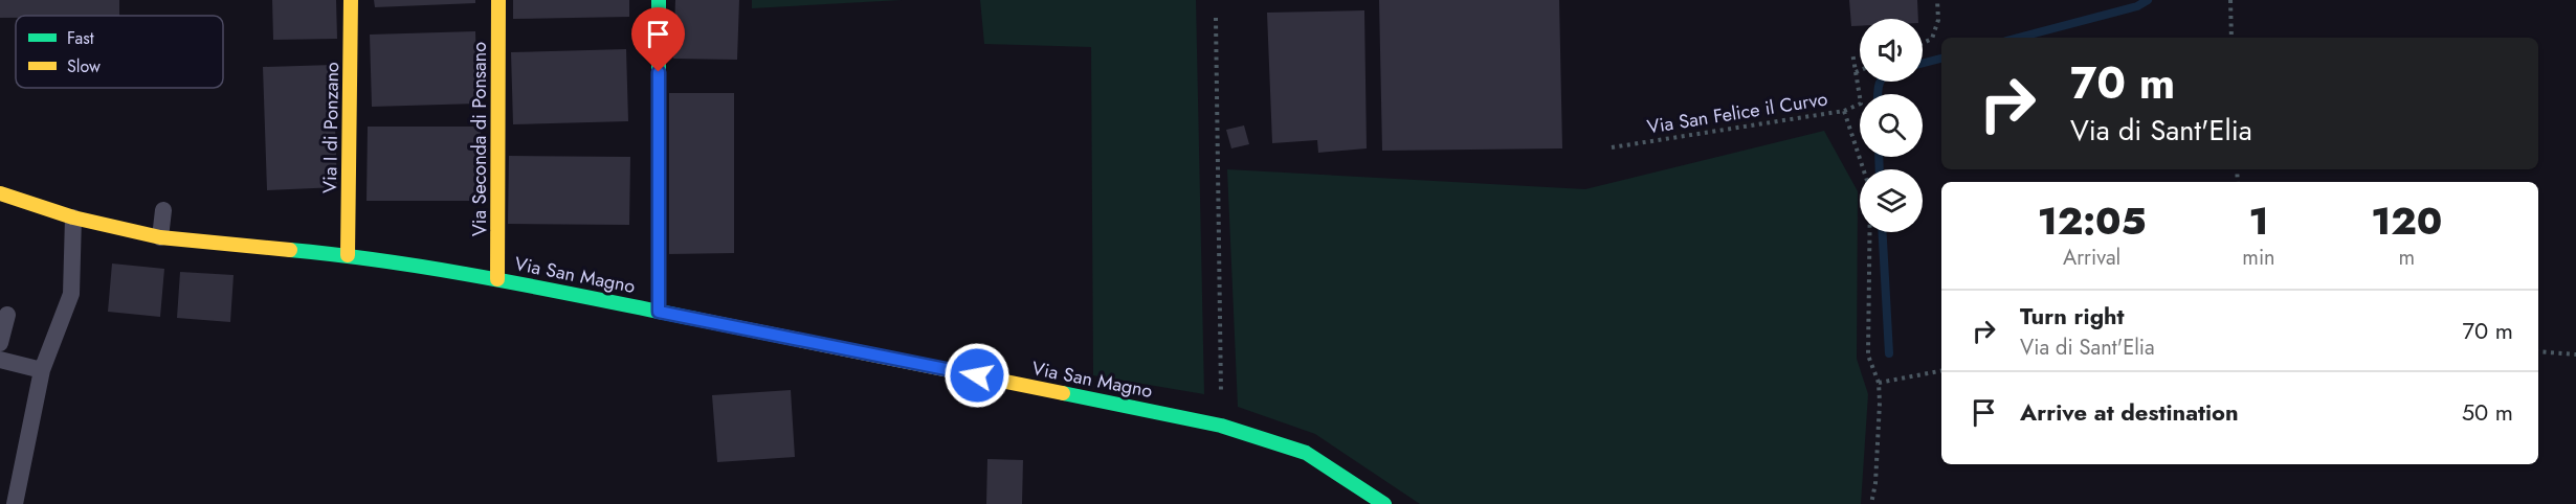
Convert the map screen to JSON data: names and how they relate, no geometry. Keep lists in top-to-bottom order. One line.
{"streets":{"street":["Via I di Ponzano","Via Seconda di Ponsano","Via San Magno"],"path":["Via San Felice il Curvo"]},"crossings":[["Via I di Ponzano","Via San Magno"],["Via Seconda di Ponsano","Via San Magno"]],"legend":["Fast","Slow"],"page":{"turn":["70 m","Via di Sant'Elia"],"eta":["12:05","Arrival","1","min","120","m"],"list":[{"name":"Turn right","note":"Via di Sant'Elia","value":"70 m"},{"name":"Arrive at destination","value":"50 m"}]}}
